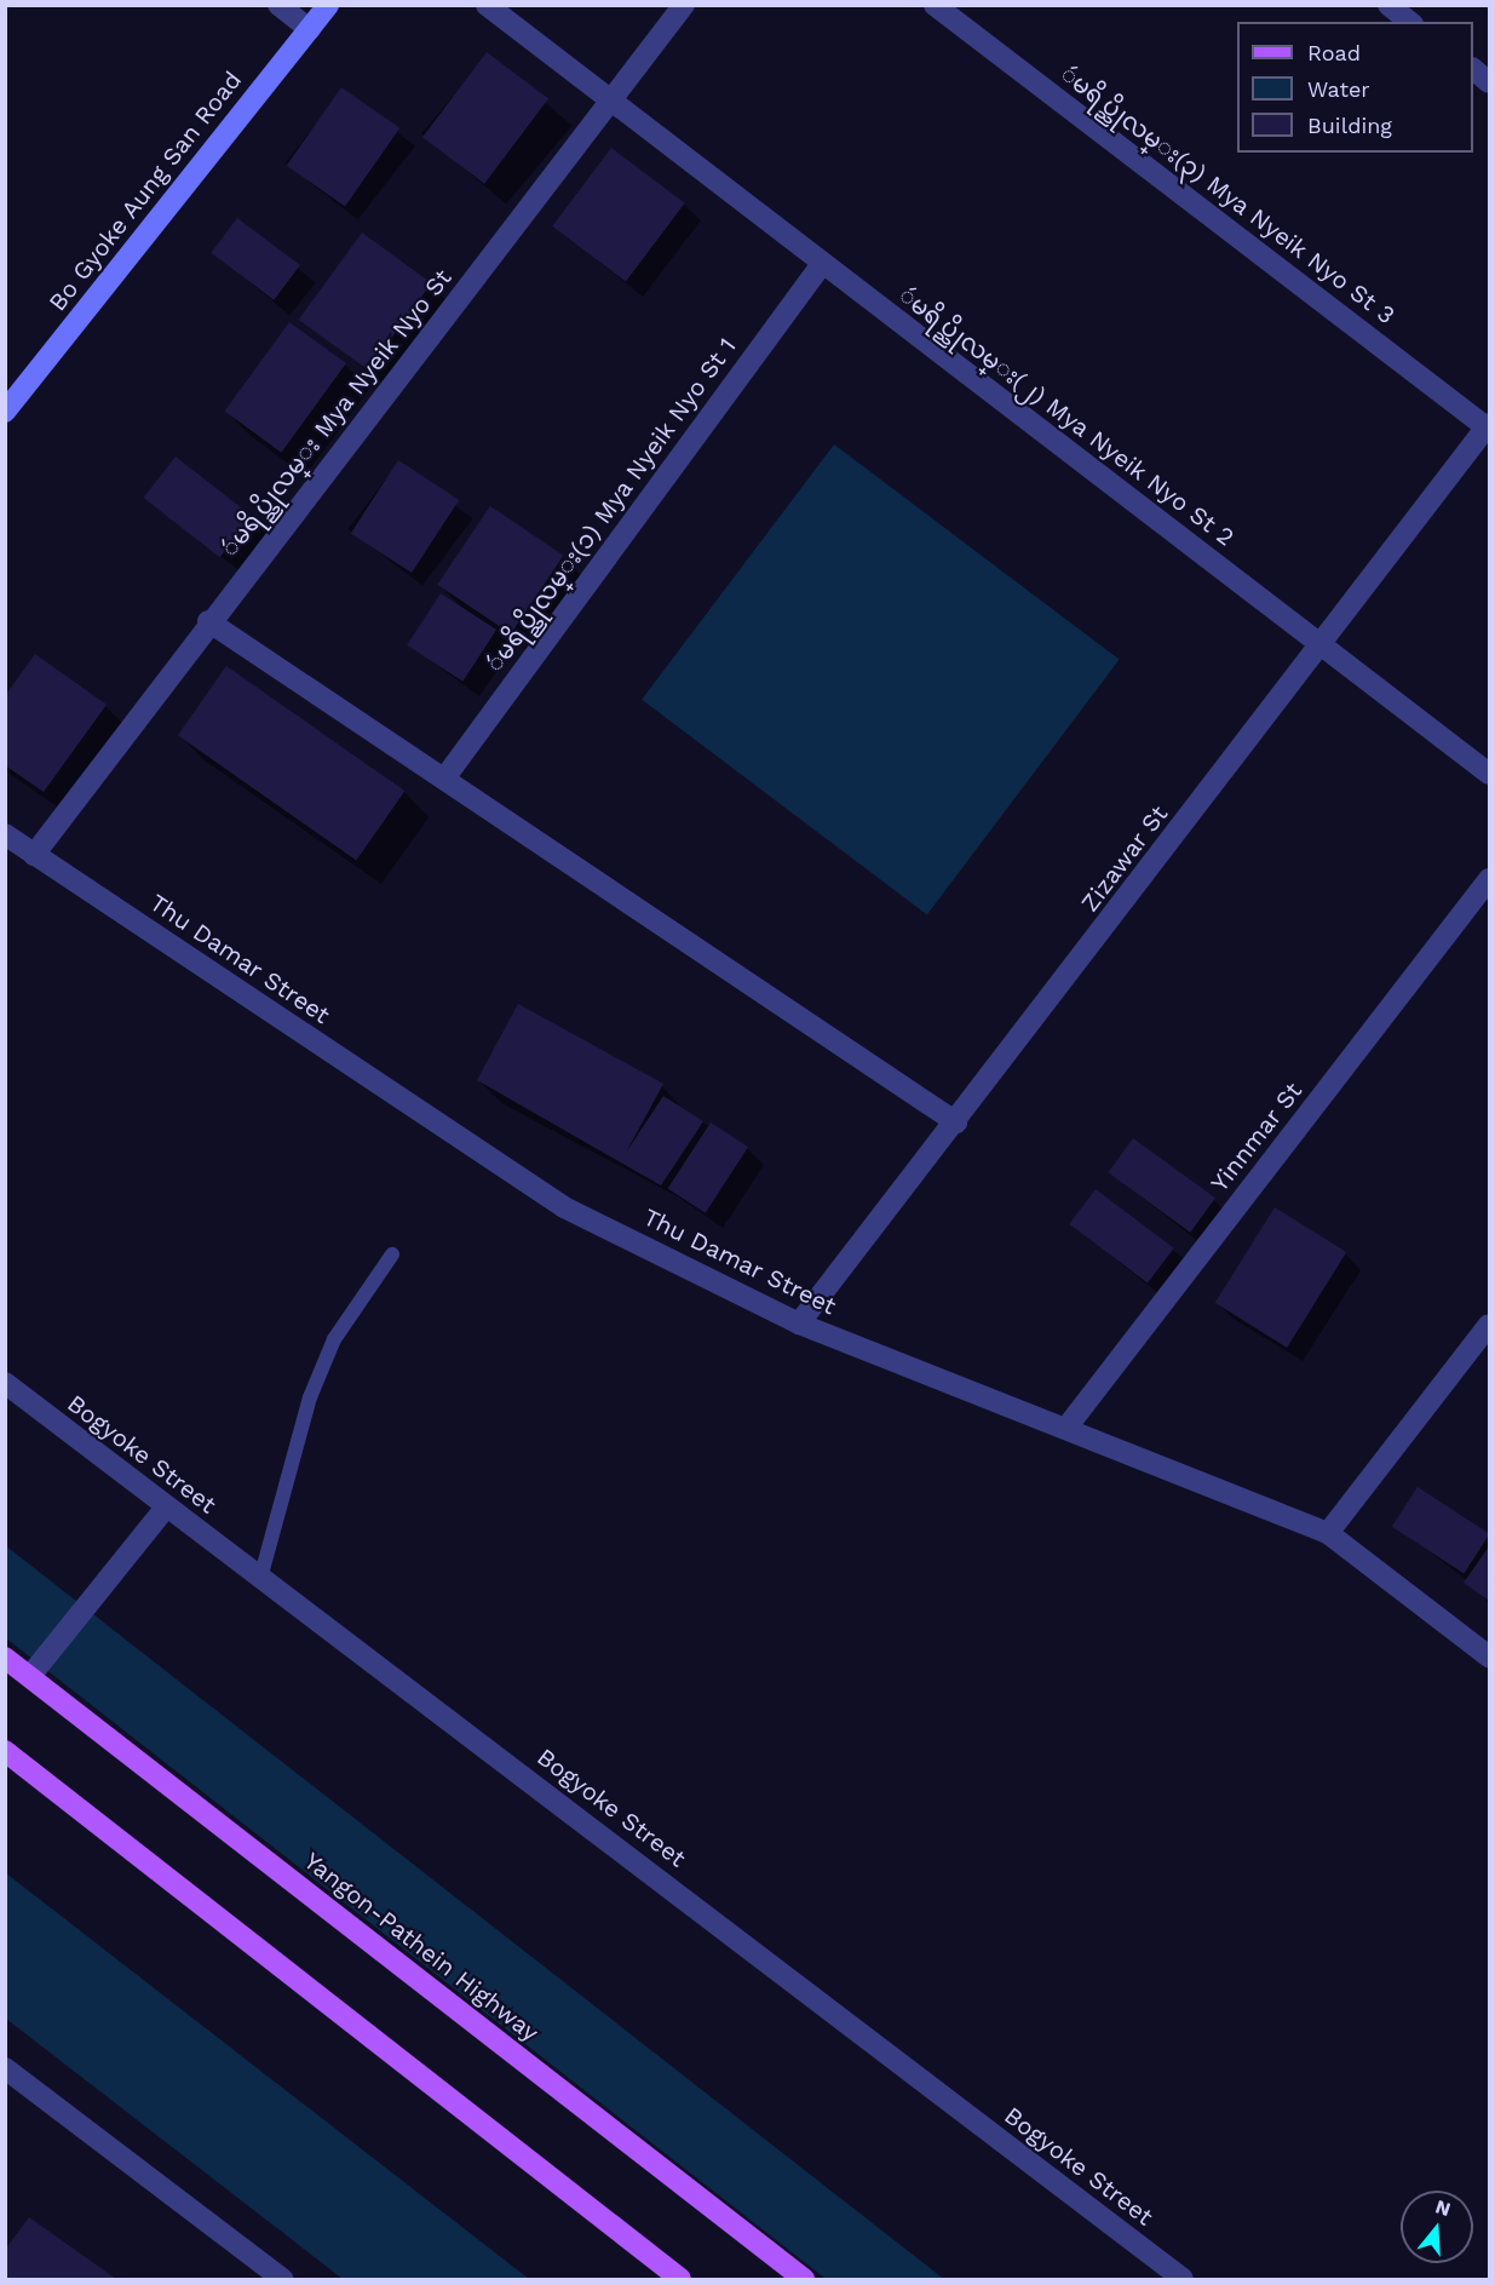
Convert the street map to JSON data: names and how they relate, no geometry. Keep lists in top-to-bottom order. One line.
{"streets":{"main road":["Yangon-Pathein Highway"],"street":["Bo Gyoke Aung San Road","ဴမရိပ္ညိုလမ္း(၃) Mya Nyeik Nyo St 3","ဴမရိပ္ညိုလမ္း Mya Nyeik Nyo St","ဴမရိပ္ညိုလမ္း(၂) Mya Nyeik Nyo St 2","ဴမရိပ္ညိုလမ္း(၁) Mya Nyeik Nyo St 1","Zizawar St","Thu Damar Street","Yinnmar St","Bogyoke Street"]},"crossings":[["ဴမရိပ္ညိုလမ္း(၃) Mya Nyeik Nyo St 3","Zizawar St"],["ဴမရိပ္ညိုလမ္း Mya Nyeik Nyo St","ဴမရိပ္ညိုလမ္း(၂) Mya Nyeik Nyo St 2"],["ဴမရိပ္ညိုလမ္း Mya Nyeik Nyo St","Thu Damar Street"],["ဴမရိပ္ညိုလမ္း(၂) Mya Nyeik Nyo St 2","ဴမရိပ္ညိုလမ္း(၁) Mya Nyeik Nyo St 1"],["ဴမရိပ္ညိုလမ္း(၂) Mya Nyeik Nyo St 2","Zizawar St"],["Zizawar St","Thu Damar Street"],["Thu Damar Street","Yinnmar St"]],"legend":["Road","Water","Building"],"north":"top"}
